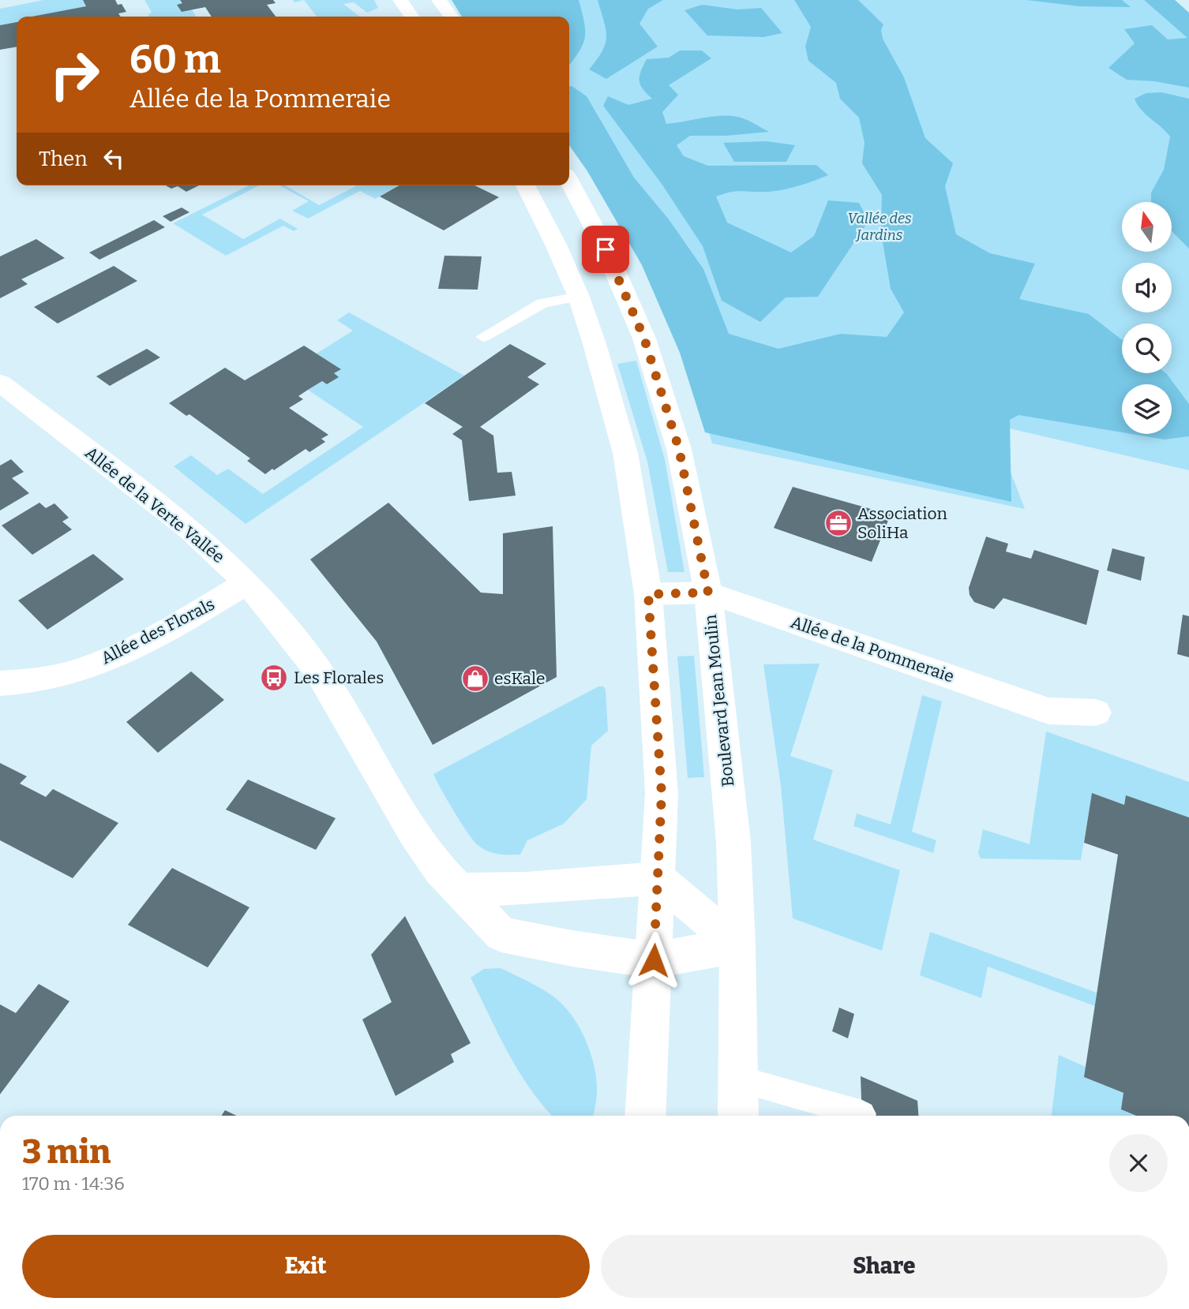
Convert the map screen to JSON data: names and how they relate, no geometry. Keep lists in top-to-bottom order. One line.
{"streets":{"main road":["Allée de la Verte Vallée","Allée des Florals","Allée de la Pommeraie","Boulevard Jean Moulin"]},"crossings":[["Allée de la Verte Vallée","Allée des Florals"],["Allée de la Verte Vallée","Boulevard Jean Moulin"],["Allée de la Pommeraie","Boulevard Jean Moulin"]],"parks":["Vallée des Jardins"],"places":{"office":["Association SoliHa"],"bus stop":["Les Florales"],"shop":["esKale"]},"north":"top","page":{"turn":["60 m","Allée de la Pommeraie"],"then":"Then","heading":["3 min","170 m · 14:36"],"buttons":["Exit","Share"]}}
